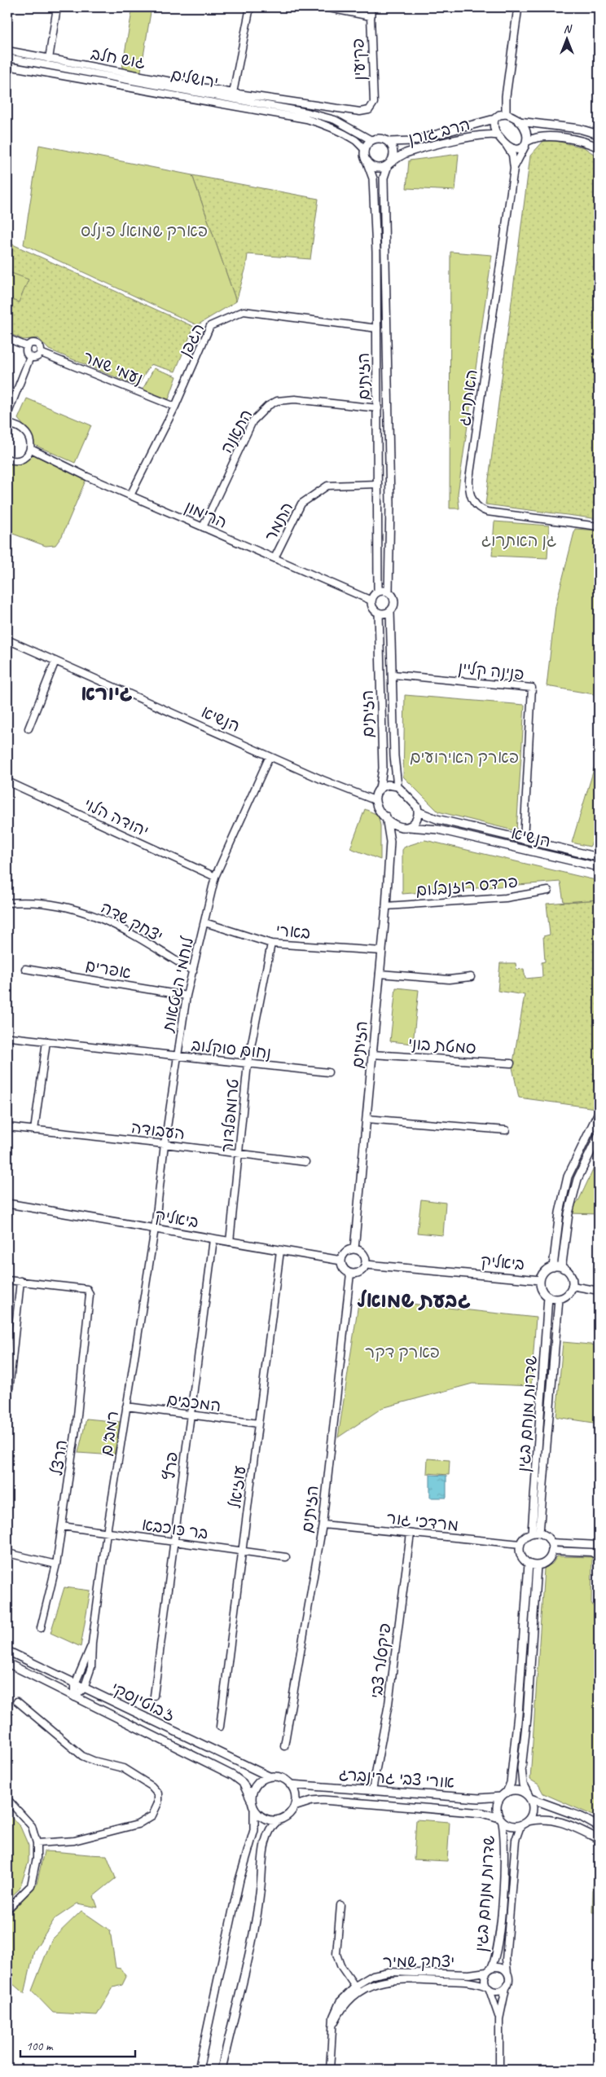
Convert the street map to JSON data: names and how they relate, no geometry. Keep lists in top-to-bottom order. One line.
{"streets":{"street":["גוש חלב","פקיעין","ירושלים","הרב גורן","הגפן","נעמי שמר","הזיתים","האתרוג","התאנה","הרימון","התמר","פנינה קליין","הנשיא","יהודה הלוי","פרדס רוזנבלום","יצחק שדה","בארי","אפרים","לוחמי הגטאות","סמטת בוני","נחום סוקלוב","טרומפלדור","העבודה","ביאליק","המכבים","שדרות מנחם בגין","רמב\"ם","הרצל","פרץ","עוזיאל","מרדכי גור","בר כוכבא","פיקסלר צבי","ז'בוטינסקי","אורי צבי גרינברג","יצחק שמיר"]},"crossings":[["גוש חלב","פקיעין"],["ירושלים","הרב גורן"],["ירושלים","הזיתים"],["הרב גורן","הזיתים"],["הרב גורן","האתרוג"],["הגפן","נעמי שמר"],["הגפן","הזיתים"],["הגפן","הרימון"],["הזיתים","התאנה"],["הזיתים","הרימון"],["הזיתים","התמר"],["הזיתים","פנינה קליין"],["הזיתים","הנשיא"],["הזיתים","פרדס רוזנבלום"],["הזיתים","בארי"],["הזיתים","סמטת בוני"],["הזיתים","ביאליק"],["הזיתים","מרדכי גור"],["התאנה","הרימון"],["הרימון","התמר"],["פנינה קליין","הנשיא"],["הנשיא","לוחמי הגטאות"],["יהודה הלוי","לוחמי הגטאות"],["יצחק שדה","לוחמי הגטאות"],["בארי","לוחמי הגטאות"],["בארי","טרומפלדור"],["אפרים","לוחמי הגטאות"],["לוחמי הגטאות","נחום סוקלוב"],["לוחמי הגטאות","העבודה"],["לוחמי הגטאות","ביאליק"],["לוחמי הגטאות","רמב\"ם"],["נחום סוקלוב","טרומפלדור"],["טרומפלדור","העבודה"],["טרומפלדור","ביאליק"],["ביאליק","שדרות מנחם בגין"],["ביאליק","רמב\"ם"],["ביאליק","פרץ"],["ביאליק","עוזיאל"],["המכבים","רמב\"ם"],["המכבים","פרץ"],["המכבים","עוזיאל"],["שדרות מנחם בגין","מרדכי גור"],["שדרות מנחם בגין","אורי צבי גרינברג"],["שדרות מנחם בגין","יצחק שמיר"],["רמב\"ם","בר כוכבא"],["רמב\"ם","ז'בוטינסקי"],["הרצל","בר כוכבא"],["פרץ","בר כוכבא"],["עוזיאל","בר כוכבא"],["מרדכי גור","פיקסלר צבי"],["פיקסלר צבי","אורי צבי גרינברג"],["ז'בוטינסקי","אורי צבי גרינברג"]],"districts":["גיורא","גבעת שמואל"],"parks":["פארק שמואל פינלס","גן האתרוג","פארק האירועים","פארק דקר"],"scale_bar":"100 m","north":"top"}
